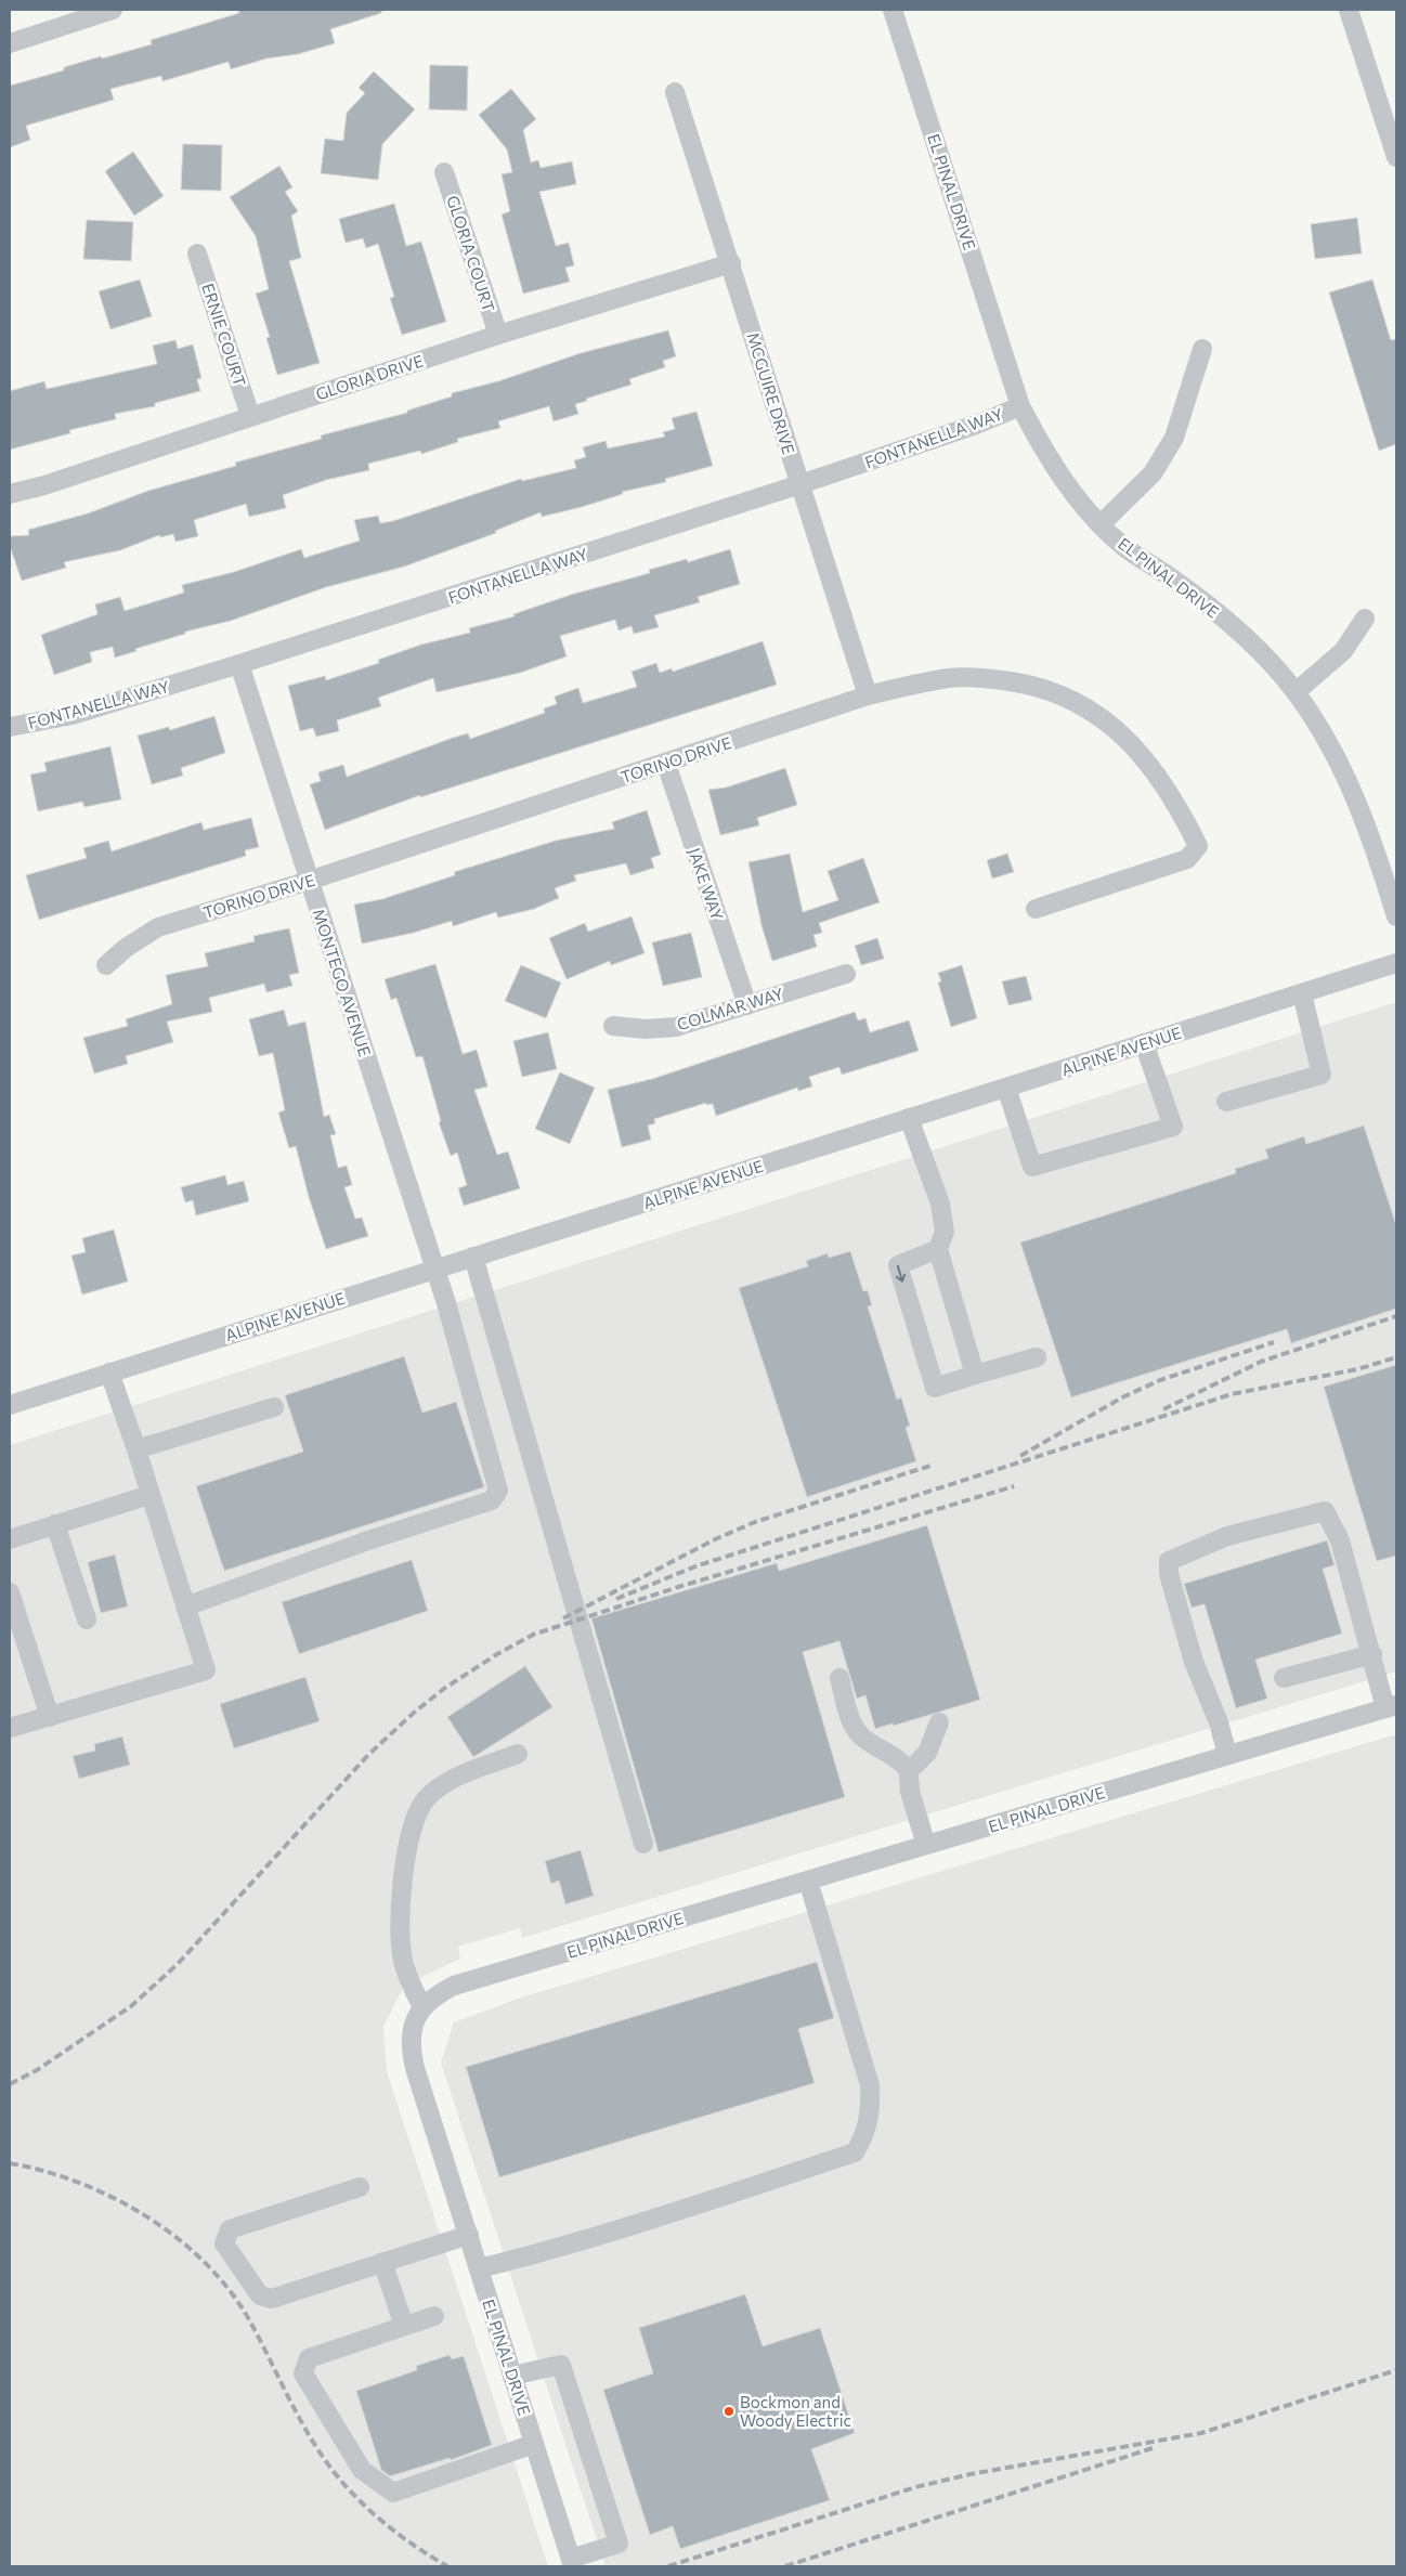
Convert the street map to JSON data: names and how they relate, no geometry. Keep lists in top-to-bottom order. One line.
{"streets":{"street":["EL PINAL DRIVE","GLORIA COURT","ERNIE COURT","GLORIA DRIVE","MCGUIRE DRIVE","FONTANELLA WAY","TORINO DRIVE","JAKE WAY","MONTEGO AVENUE","COLMAR WAY","ALPINE AVENUE"]},"crossings":[["EL PINAL DRIVE","FONTANELLA WAY"],["GLORIA COURT","GLORIA DRIVE"],["ERNIE COURT","GLORIA DRIVE"],["GLORIA DRIVE","MCGUIRE DRIVE"],["MCGUIRE DRIVE","FONTANELLA WAY"],["MCGUIRE DRIVE","TORINO DRIVE"],["FONTANELLA WAY","MONTEGO AVENUE"],["TORINO DRIVE","JAKE WAY"],["TORINO DRIVE","MONTEGO AVENUE"],["JAKE WAY","COLMAR WAY"],["MONTEGO AVENUE","ALPINE AVENUE"]],"places":["Bockmon and Woody Electric"]}
